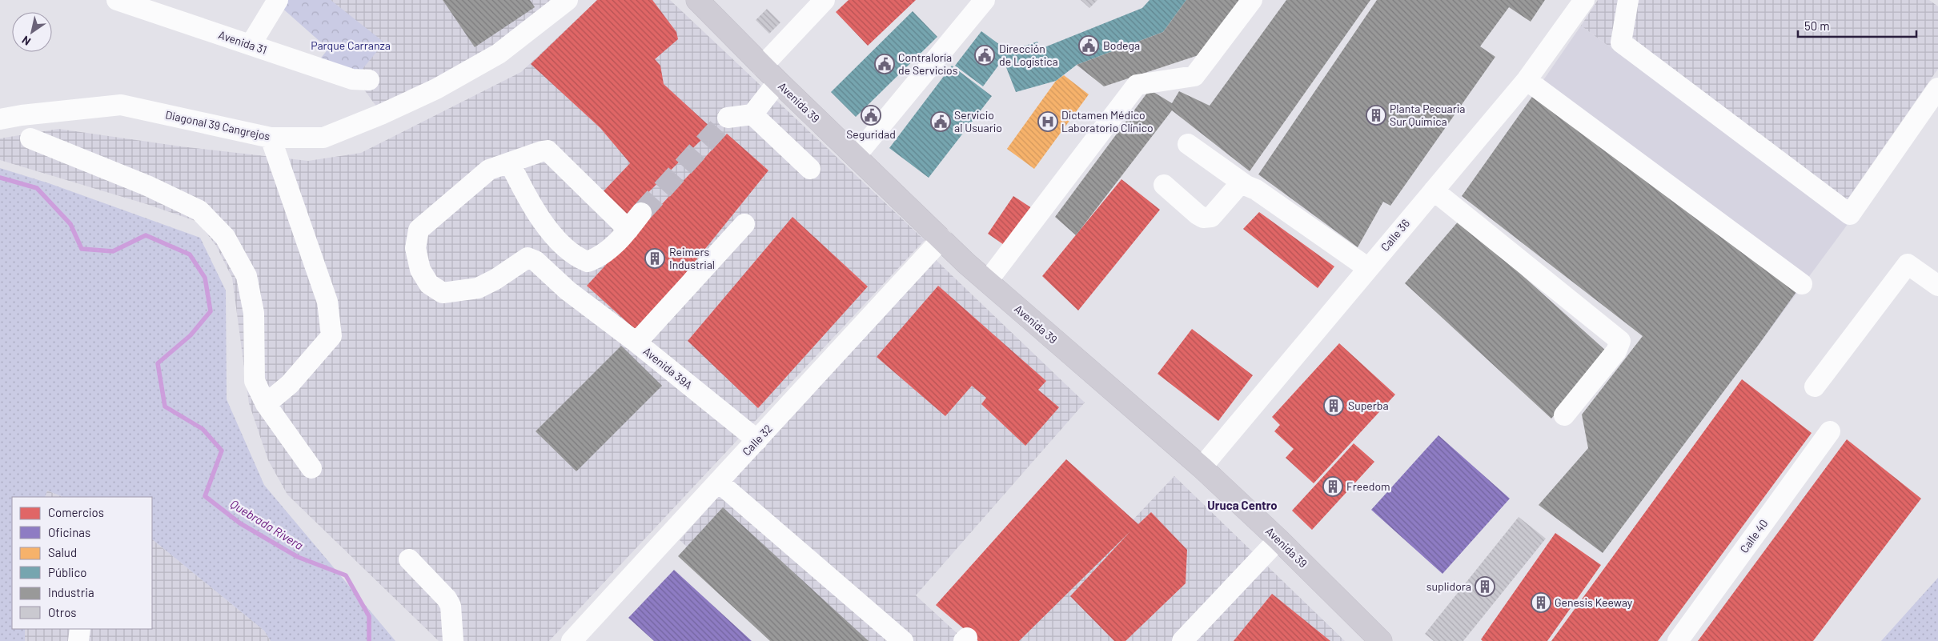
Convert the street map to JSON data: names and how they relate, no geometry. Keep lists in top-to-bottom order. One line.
{"streets":{"main road":["Avenida 39"],"street":["Avenida 31","Diagonal 39 Cangrejos","Calle 36","Avenida 39A","Calle 32","Calle 40"]},"crossings":[["Avenida 39","Calle 36"],["Avenida 39","Calle 32"],["Avenida 39A","Calle 32"]],"districts":["Uruca Centro"],"water":["Quebrada Rivera"],"parks":["Parque Carranza"],"places":{"public building":["Bodega","Dirección de Logística","Contraloría de Servicios","Seguridad","Servicio al Usuario"],"building":["Planta Pecuaria Sur Química","Reimers Industrial","Superba","Freedom","suplidora","Genesis Keeway"],"hospital":["Dictamen Médico Laboratorio Clínico"]},"legend":["Comercios","Oficinas","Salud","Público","Industria","Otros"],"scale_bar":"50 m","north":"bottom left"}
